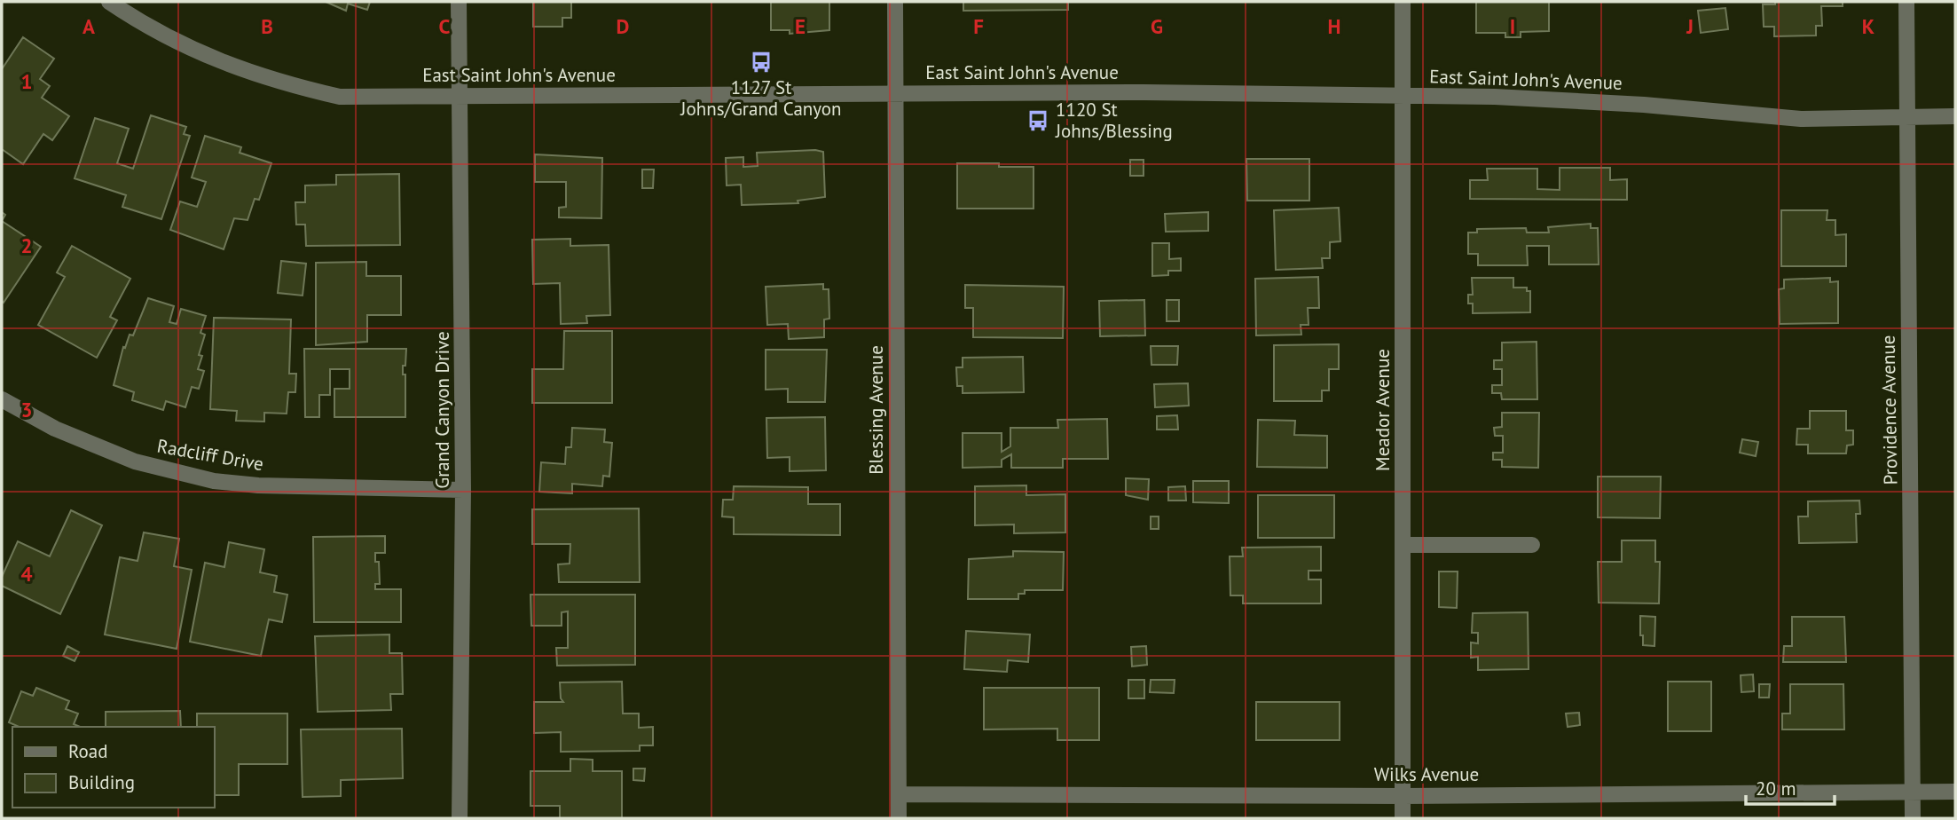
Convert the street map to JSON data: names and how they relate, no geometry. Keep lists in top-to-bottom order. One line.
{"streets":{"street":["East Saint John's Avenue","Grand Canyon Drive","Blessing Avenue","Meador Avenue","Providence Avenue","Radcliff Drive","Wilks Avenue"]},"crossings":[["East Saint John's Avenue","Grand Canyon Drive"],["East Saint John's Avenue","Blessing Avenue"],["East Saint John's Avenue","Meador Avenue"],["East Saint John's Avenue","Providence Avenue"],["Grand Canyon Drive","Radcliff Drive"],["Blessing Avenue","Wilks Avenue"],["Meador Avenue","Wilks Avenue"],["Providence Avenue","Wilks Avenue"]],"places":{"bus stop":["1127 St Johns/Grand Canyon","1120 St Johns/Blessing"]},"legend":["Road","Building"],"scale_bar":"20 m","grid":{"columns":["A","B","C","D","E","F","G","H","I","J","K"],"rows":["1","2","3","4"]}}
